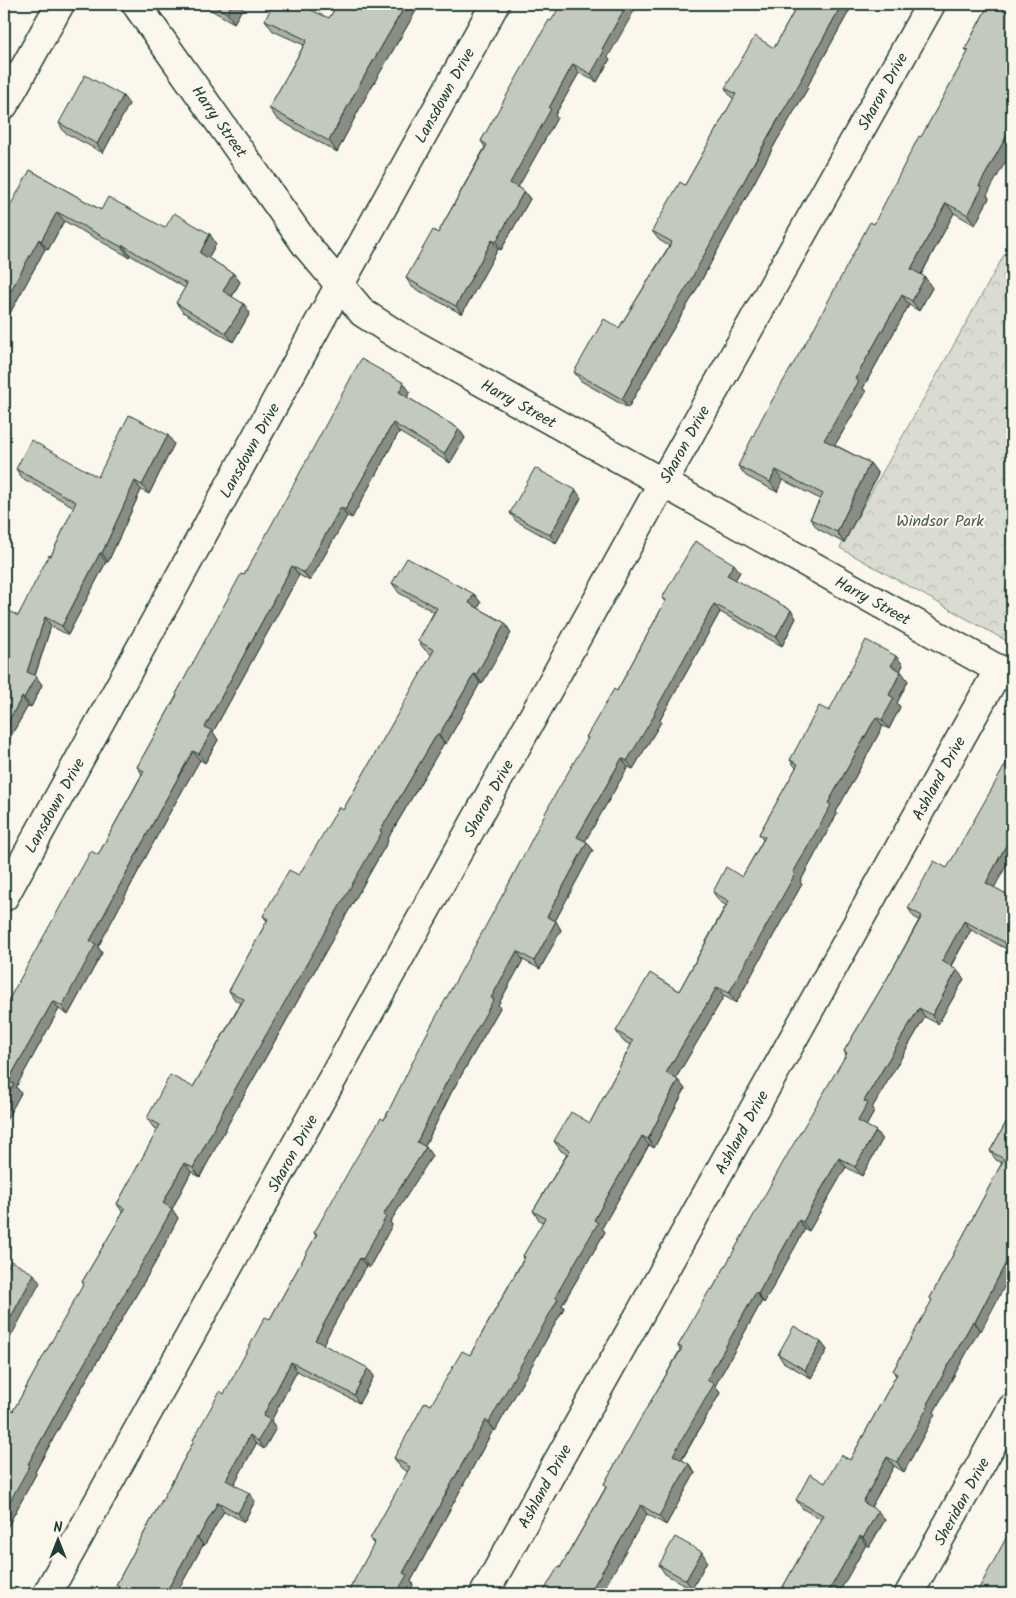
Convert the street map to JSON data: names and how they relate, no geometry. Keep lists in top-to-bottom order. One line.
{"streets":{"street":["Sharon Drive","Lansdown Drive","Harry Street","Ashland Drive","Sheridan Drive"]},"crossings":[["Sharon Drive","Harry Street"],["Lansdown Drive","Harry Street"],["Harry Street","Ashland Drive"]],"parks":["Windsor Park"],"north":"top"}
